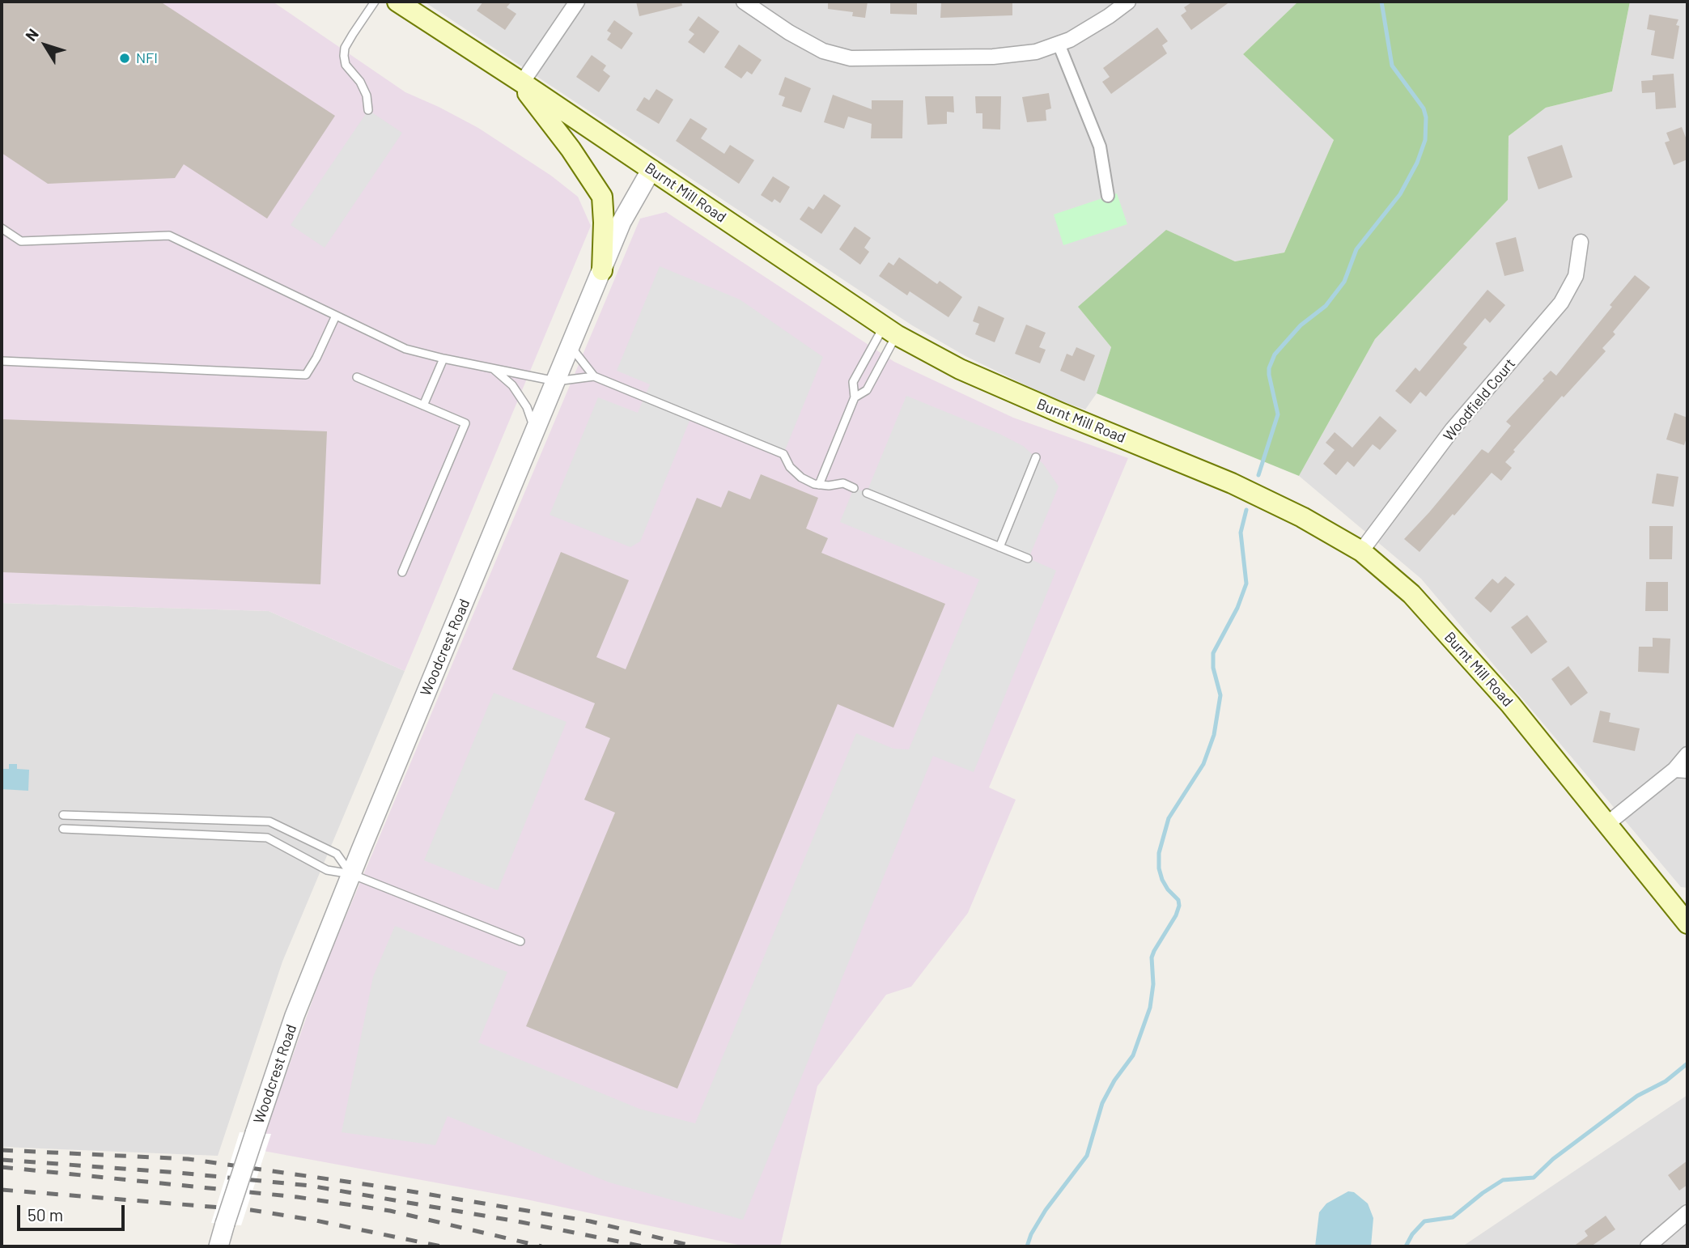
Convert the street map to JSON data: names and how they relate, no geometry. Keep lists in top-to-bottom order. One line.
{"streets":{"main road":["Burnt Mill Road"],"street":["Woodfield Court","Woodcrest Road"]},"crossings":[["Burnt Mill Road","Woodfield Court"],["Burnt Mill Road","Woodcrest Road"]],"places":["NFI"],"scale_bar":"50 m","north":"top left"}
